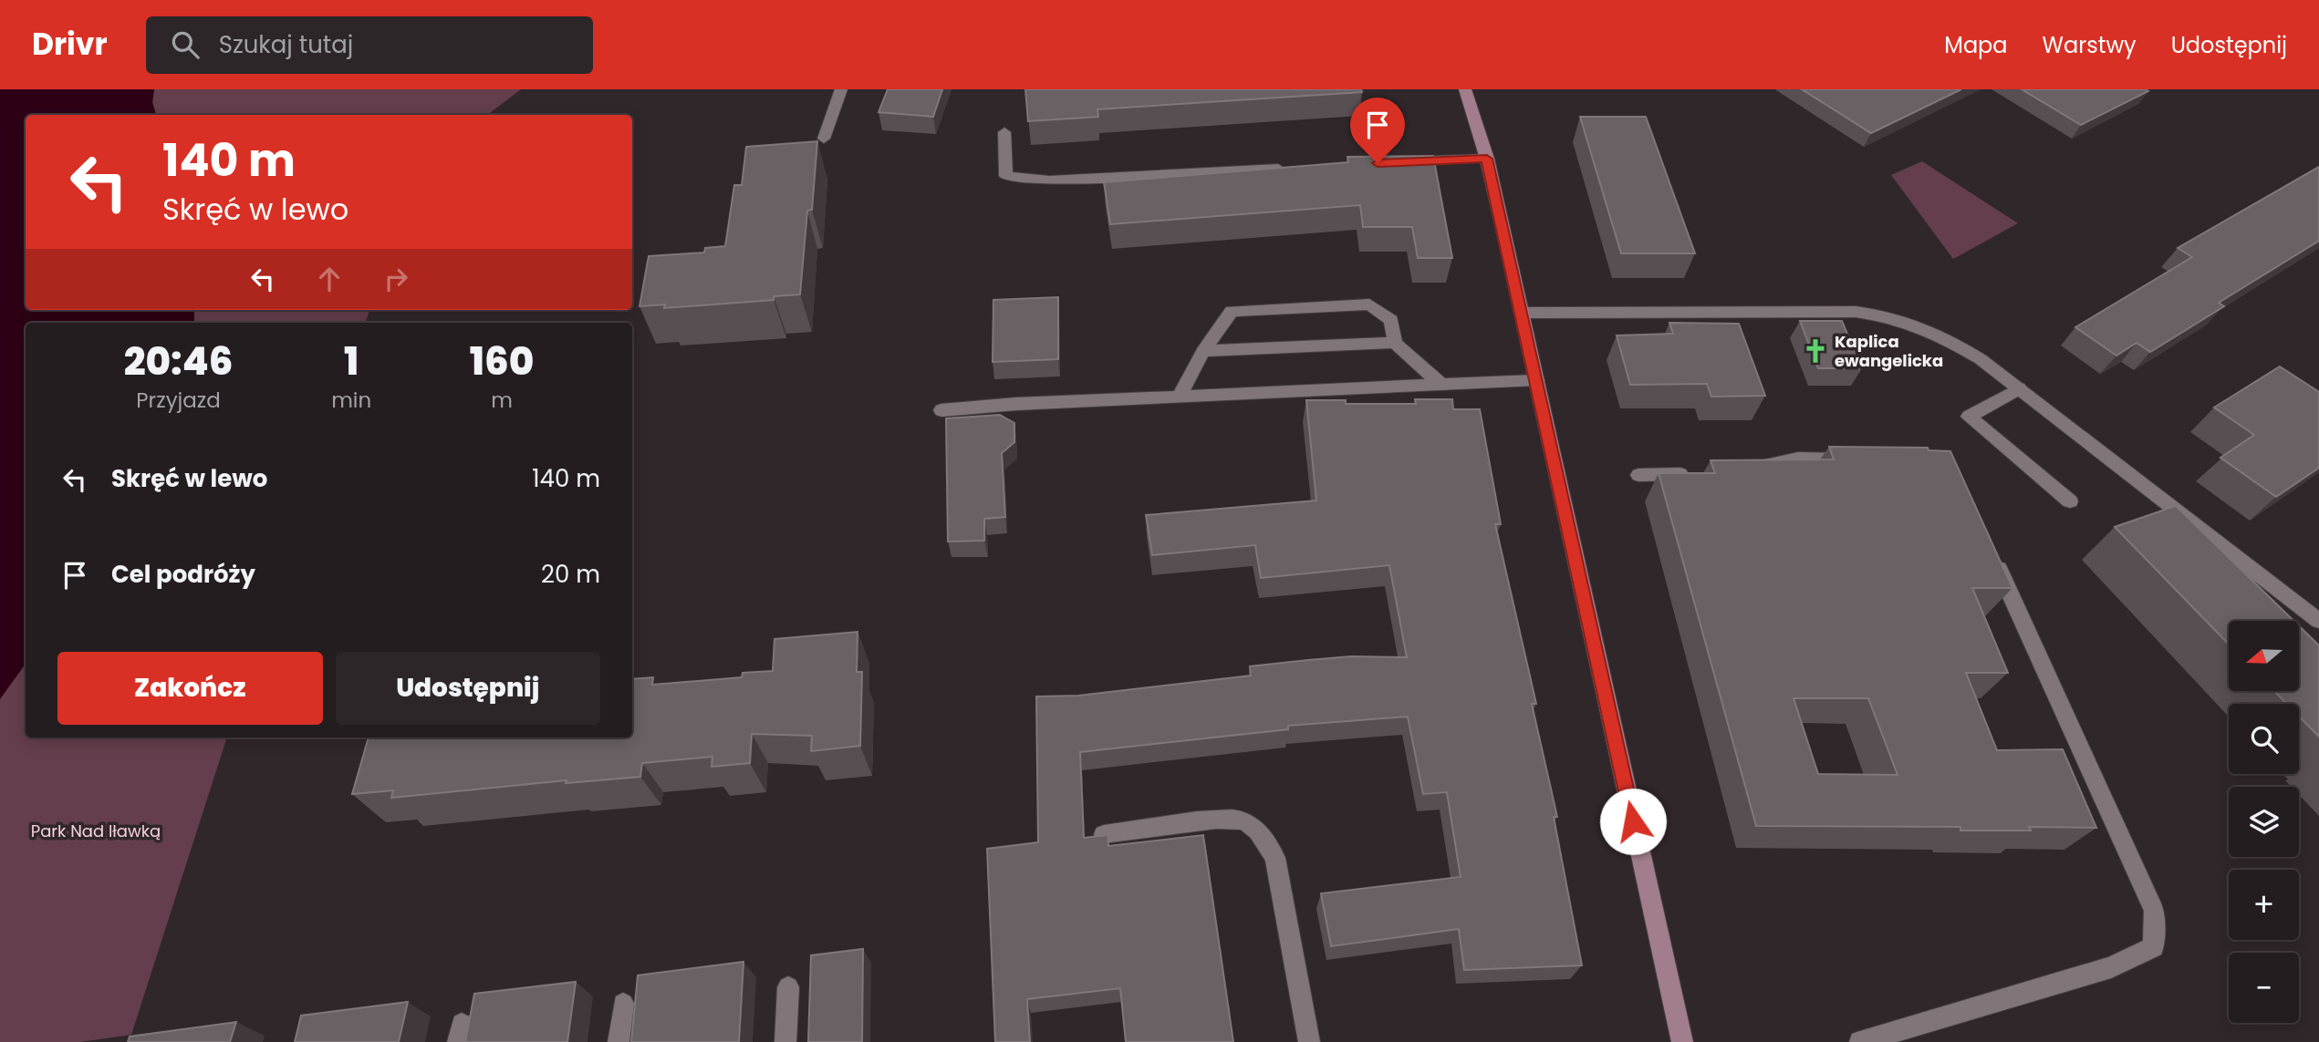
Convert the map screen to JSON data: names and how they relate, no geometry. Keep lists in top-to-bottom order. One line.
{"parks":["Park Nad Iławką"],"places":{"church":["Kaplica ewangelicka"]},"north":"left","page":{"header":"Drivr","search":"Szukaj tutaj","nav":["Mapa","Warstwy","Udostępnij"],"turn":["140 m","Skręć w lewo"],"eta":["20:46","Przyjazd","1","min","160","m"],"list":[{"name":"Skręć w lewo","value":"140 m"},{"name":"Cel podróży","value":"20 m"}],"map_buttons":["+","−"],"buttons":["Zakończ","Udostępnij"]}}
